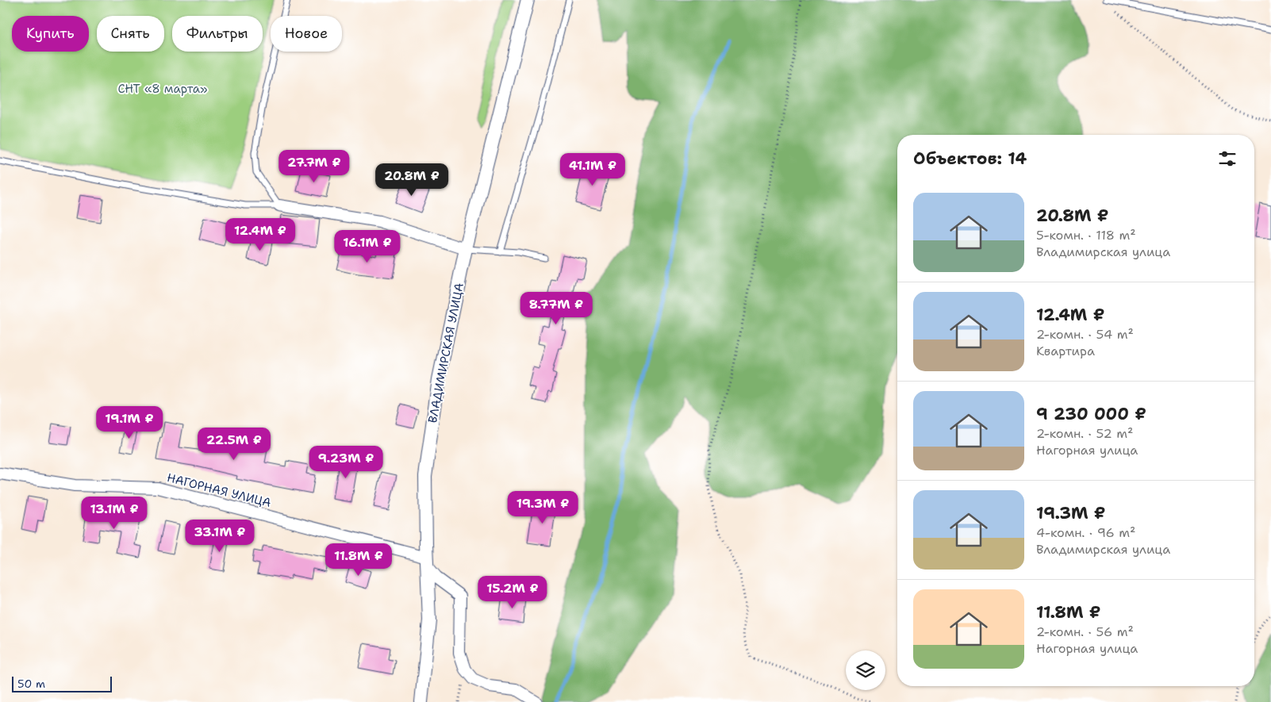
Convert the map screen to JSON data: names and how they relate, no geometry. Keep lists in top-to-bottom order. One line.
{"streets":{"street":["ВЛАДИМИРСКАЯ УЛИЦА","НАГОРНАЯ УЛИЦА"]},"crossings":[["ВЛАДИМИРСКАЯ УЛИЦА","НАГОРНАЯ УЛИЦА"]],"parks":["СНТ «8 марта»"],"scale_bar":"50 m","page":{"chip":["Купить","Снять","Фильтры","Новое"],"heading":"Объектов: 14","price":["27.7M ₽","41.1M ₽","20.8M ₽","12.4M ₽","16.1M ₽","8.77M ₽","19.1M ₽","22.5M ₽","9.23M ₽","19.3M ₽","13.1M ₽","33.1M ₽","11.8M ₽","15.2M ₽"],"list":[{"name":"20.8M ₽","note":"5-комн. · 118 m² · Владимирская улица"},{"name":"12.4M ₽","note":"2-комн. · 54 m² · Квартира"},{"name":"9 230 000 ₽","note":"2-комн. · 52 m² · Нагорная улица"},{"name":"19.3M ₽","note":"4-комн. · 96 m² · Владимирская улица"},{"name":"11.8M ₽","note":"2-комн. · 56 m² · Нагорная улица"}],"scale":"50 m"}}
